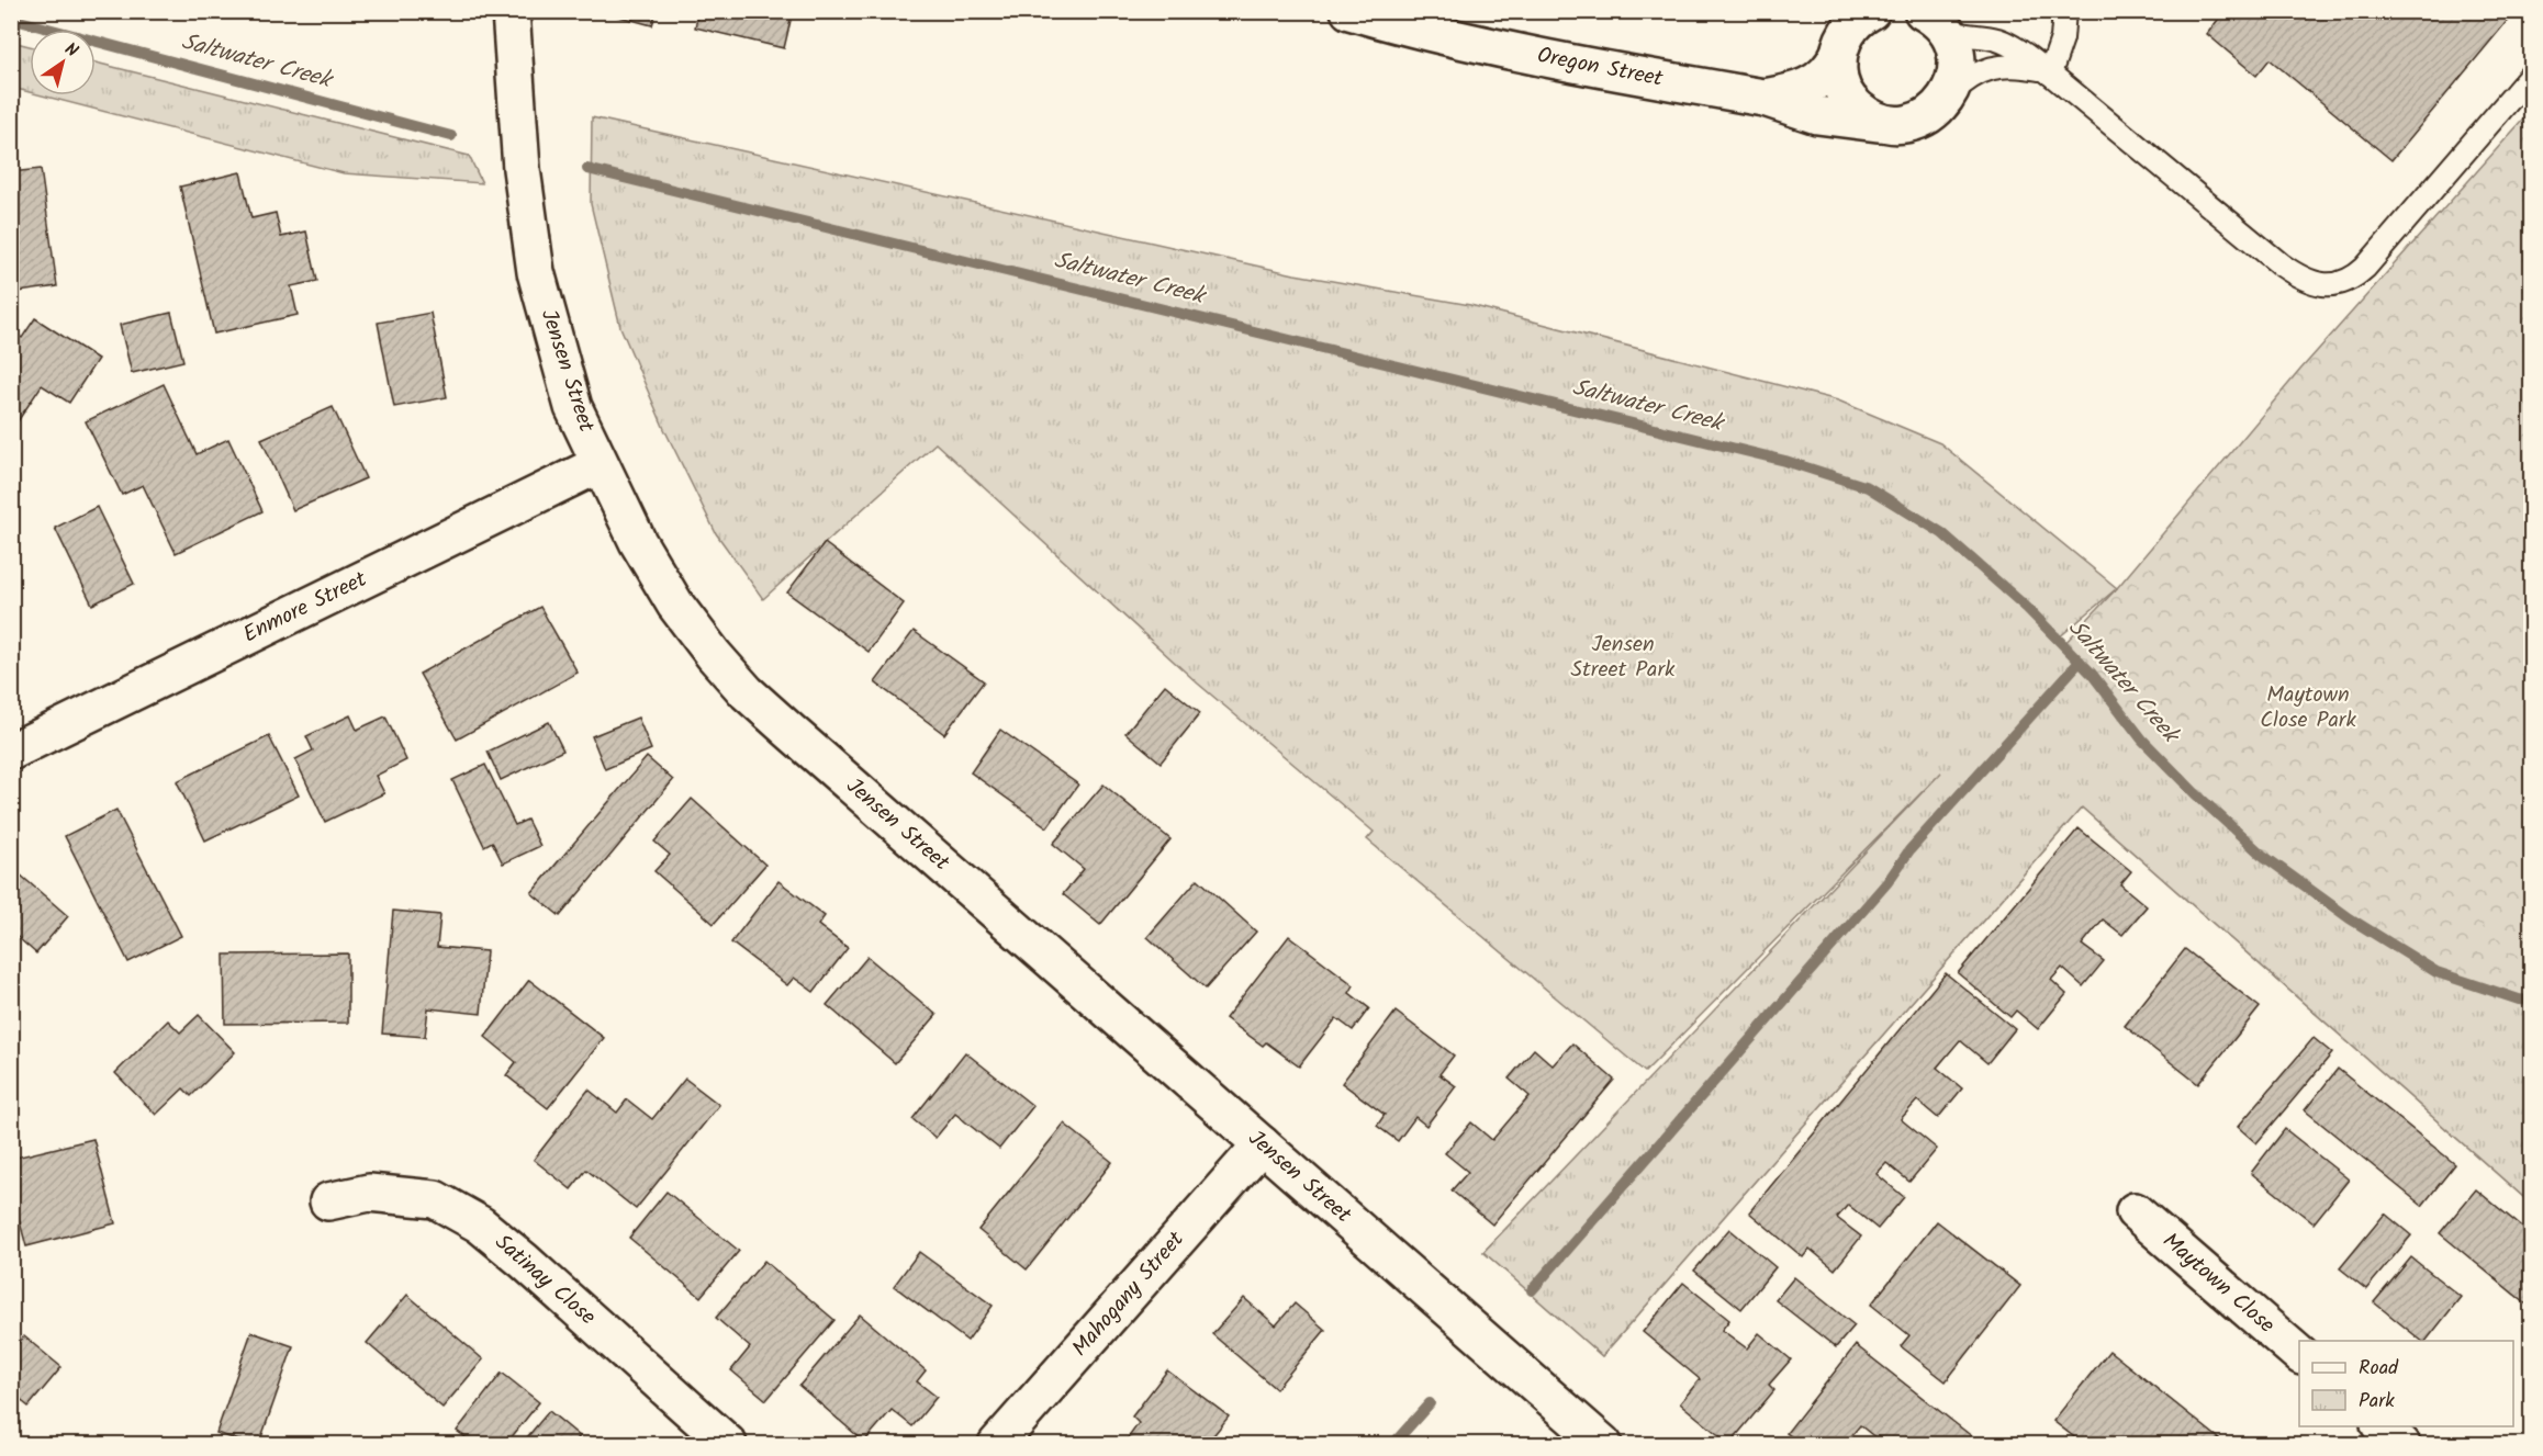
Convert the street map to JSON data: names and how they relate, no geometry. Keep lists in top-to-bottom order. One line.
{"streets":{"street":["Oregon Street","Jensen Street","Enmore Street","Satinay Close","Maytown Close","Mahogany Street"]},"crossings":[["Jensen Street","Enmore Street"],["Jensen Street","Mahogany Street"]],"water":["Saltwater Creek"],"parks":["Jensen Street Park","Maytown Close Park"],"legend":["Road","Park"],"north":"top right"}
